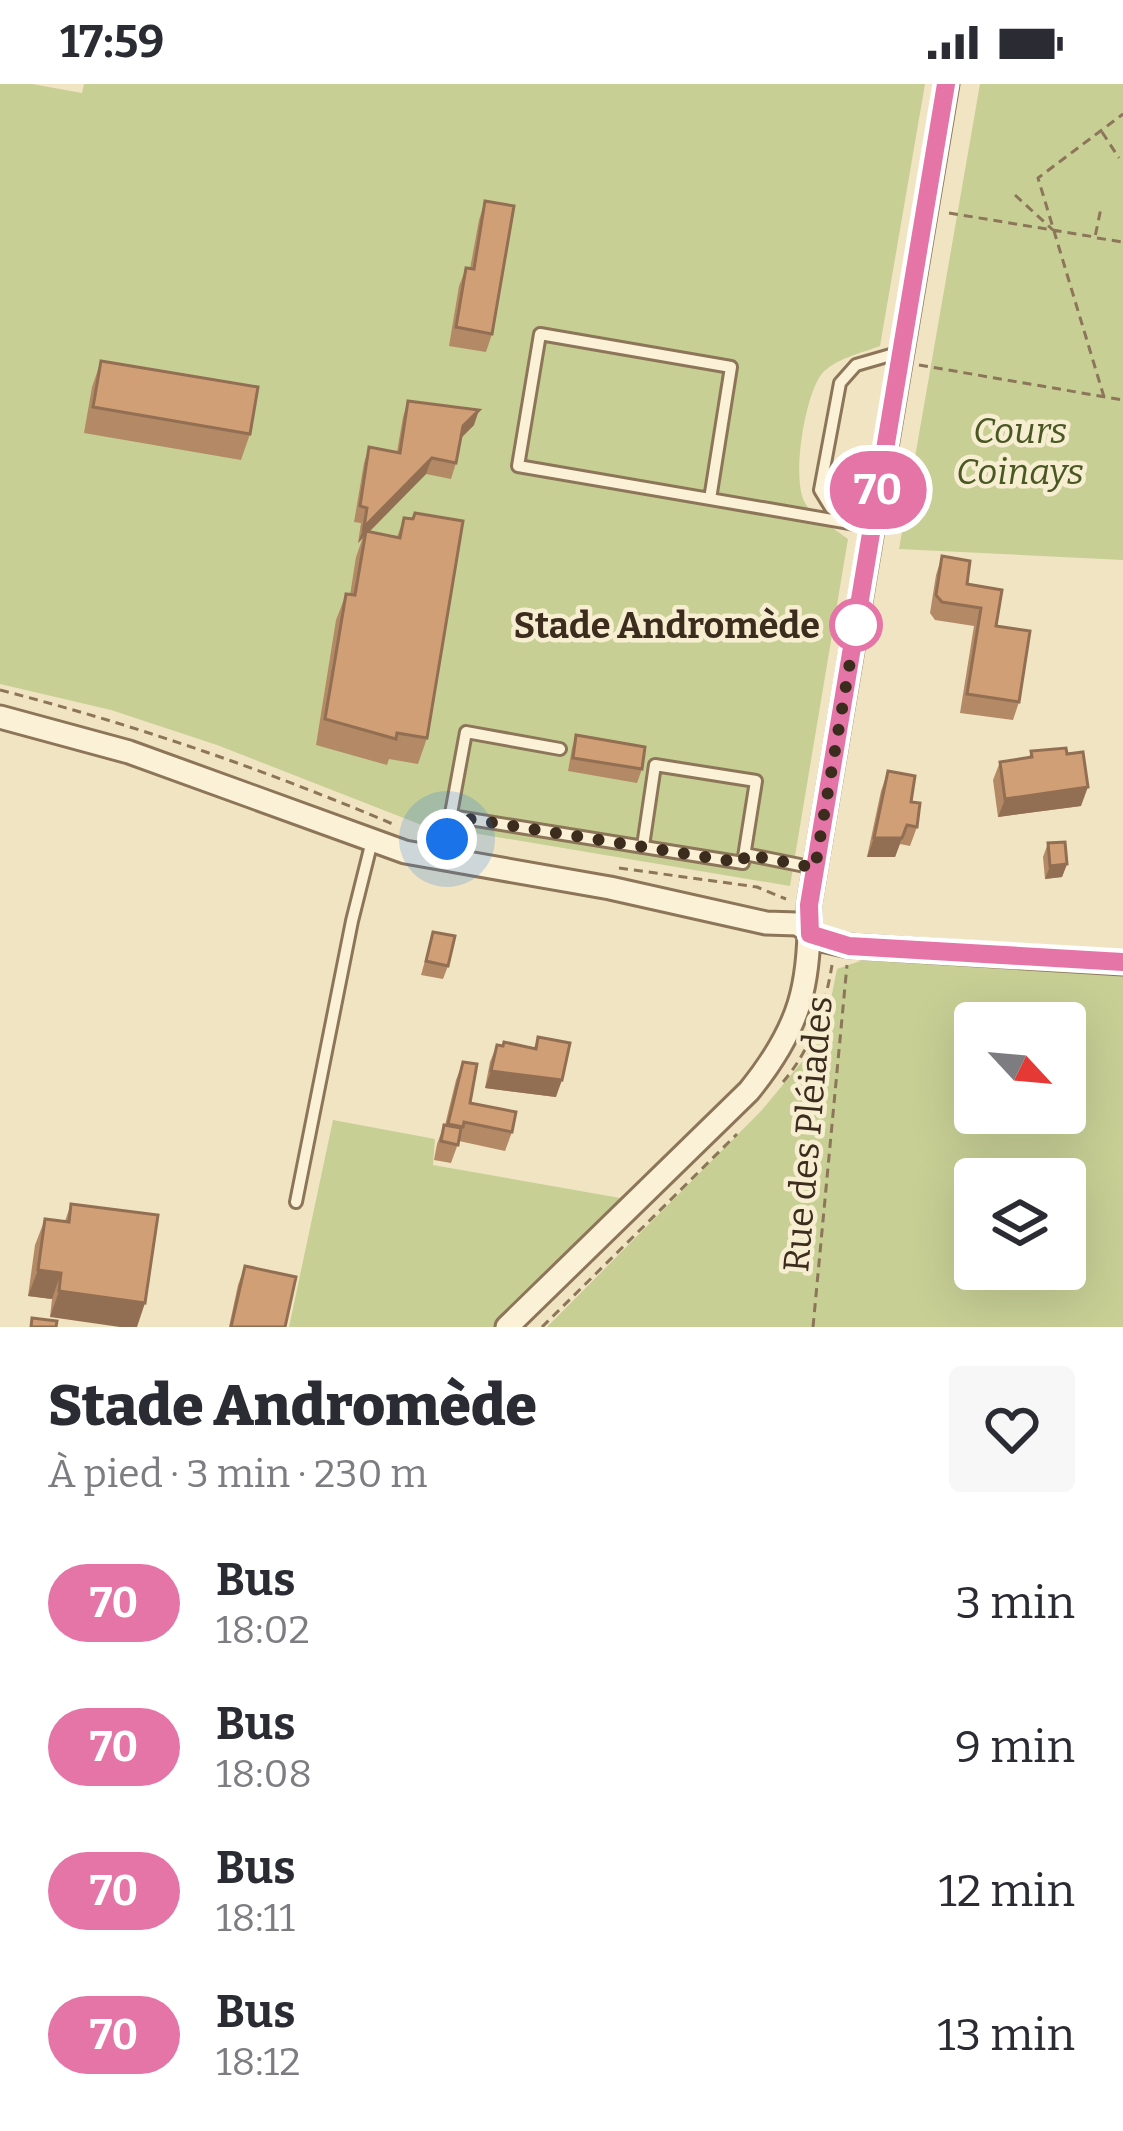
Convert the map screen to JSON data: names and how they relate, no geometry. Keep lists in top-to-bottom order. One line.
{"streets":{"path":["Rue des Pléiades"]},"parks":["Cours Coinays"],"places":["Stade Andromède"],"lines":["bus line 70"],"north":"bottom right","page":{"status":"17:59","on_map":"70","heading":["Stade Andromède","À pied · 3 min · 230 m"],"list":[{"mark":"70","name":"Bus","note":"18:02","value":"3 min"},{"mark":"70","name":"Bus","note":"18:08","value":"9 min"},{"mark":"70","name":"Bus","note":"18:11","value":"12 min"},{"mark":"70","name":"Bus","note":"18:12","value":"13 min"}]}}
